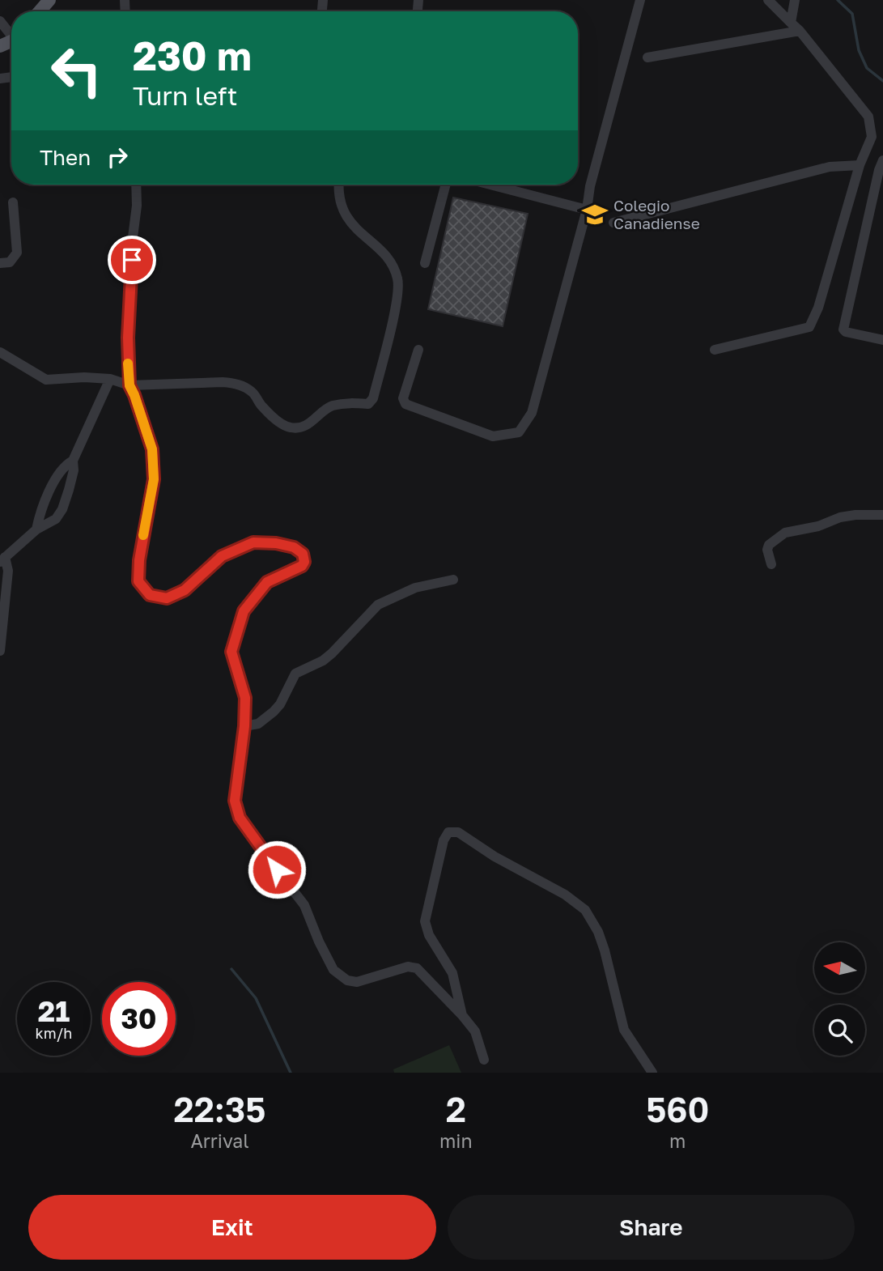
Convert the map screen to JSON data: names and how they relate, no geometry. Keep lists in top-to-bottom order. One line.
{"places":{"school or university":["Colegio Canadiense"]},"north":"left","page":{"turn":["230 m","Turn left"],"then":"Then","speed":"21 km/h","limit":"30","eta":["22:35","Arrival","2","min","560","m"],"buttons":["Exit","Share"]}}
